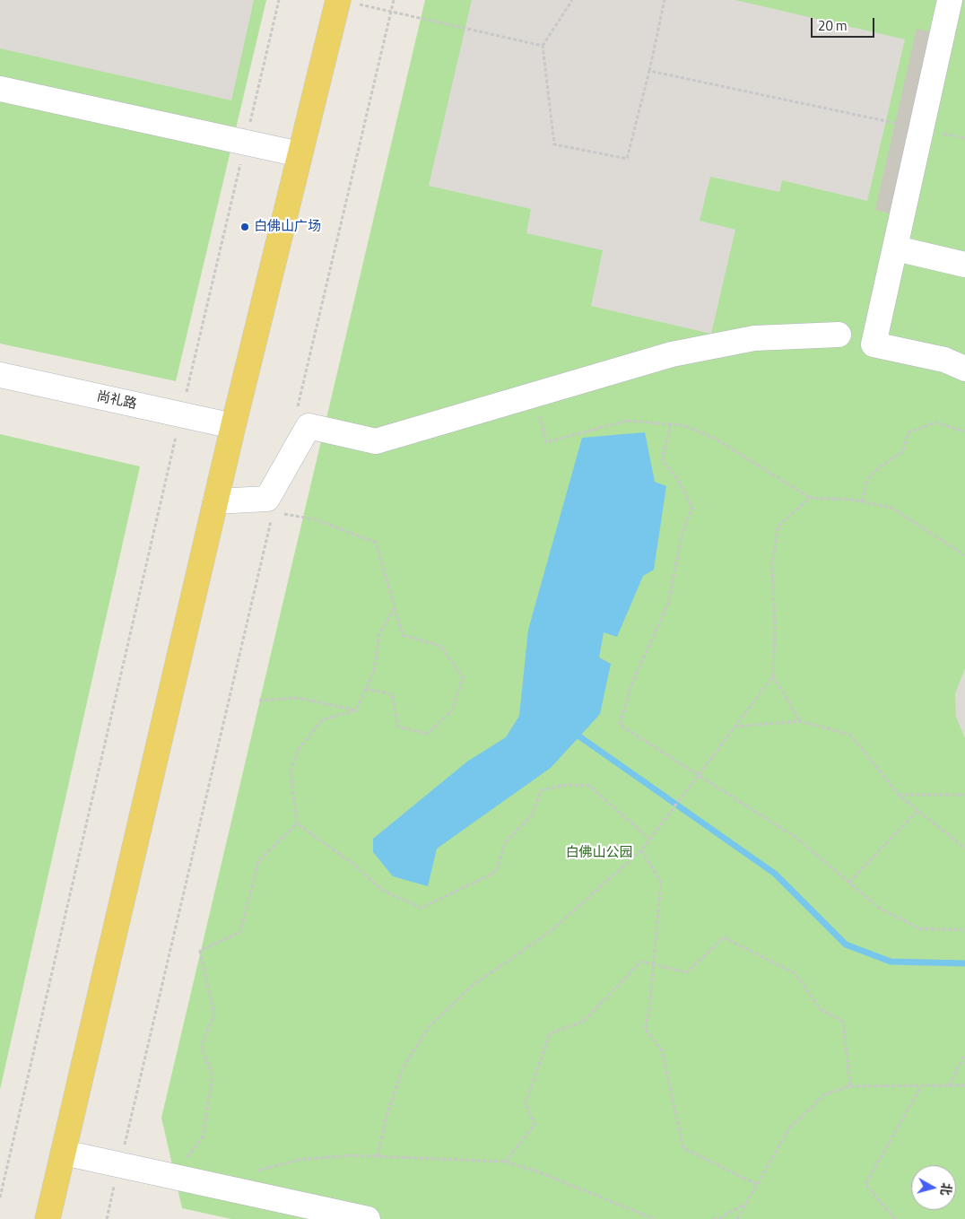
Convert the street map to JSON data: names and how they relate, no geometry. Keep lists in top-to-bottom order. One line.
{"streets":{"street":["尚礼路"]},"parks":["白佛山公园"],"places":["白佛山广场"],"scale_bar":"20 m","north":"right"}
